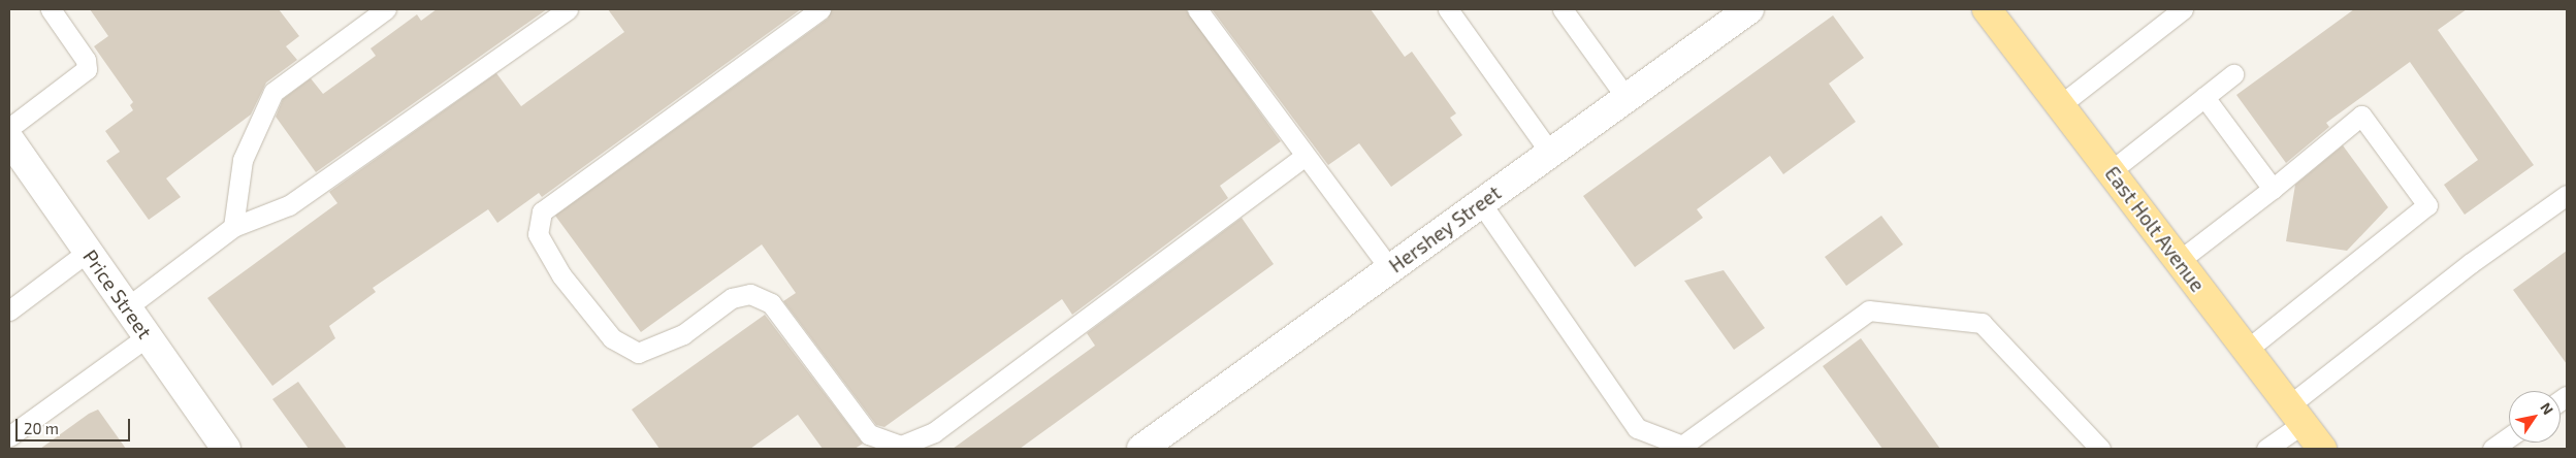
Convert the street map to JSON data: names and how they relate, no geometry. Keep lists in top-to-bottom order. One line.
{"streets":{"main road":["East Holt Avenue"],"street":["Hershey Street","Price Street"]},"scale_bar":"20 m","north":"top right"}
